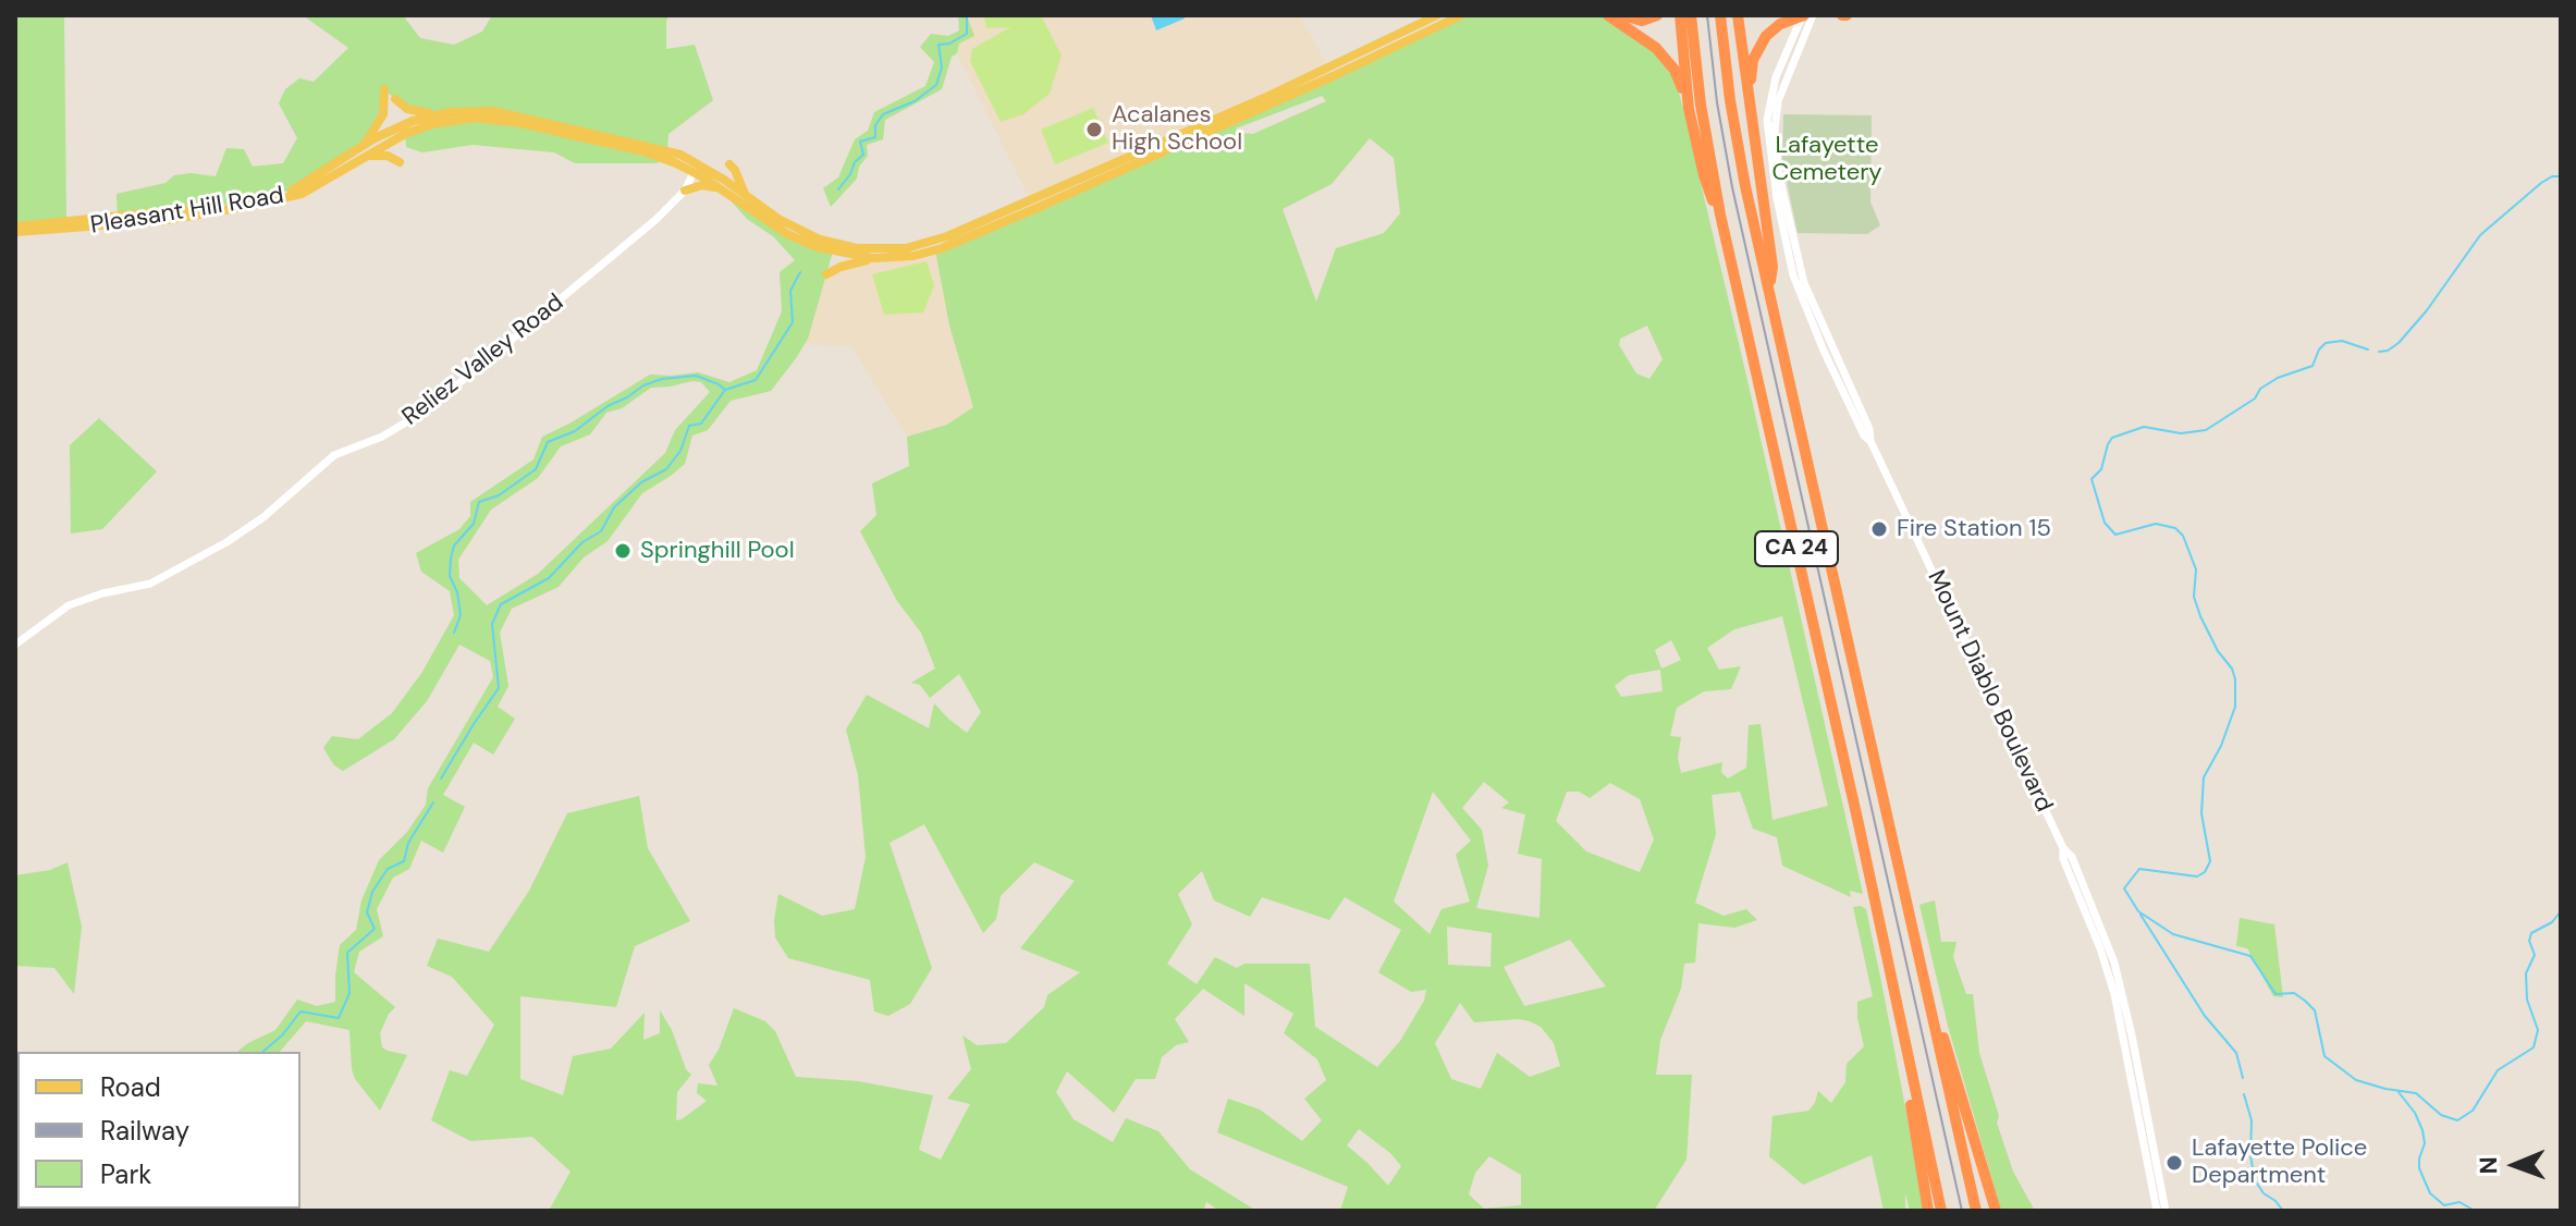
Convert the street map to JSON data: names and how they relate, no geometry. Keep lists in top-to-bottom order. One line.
{"streets":{"highway":["CA 24"],"main road":["Pleasant Hill Road","Reliez Valley Road","Mount Diablo Boulevard"]},"crossings":[["Pleasant Hill Road","Reliez Valley Road"]],"parks":["Lafayette Cemetery"],"places":["Acalanes High School","Fire Station 15","Springhill Pool","Lafayette Police Department"],"legend":["Road","Railway","Park"],"north":"left"}
